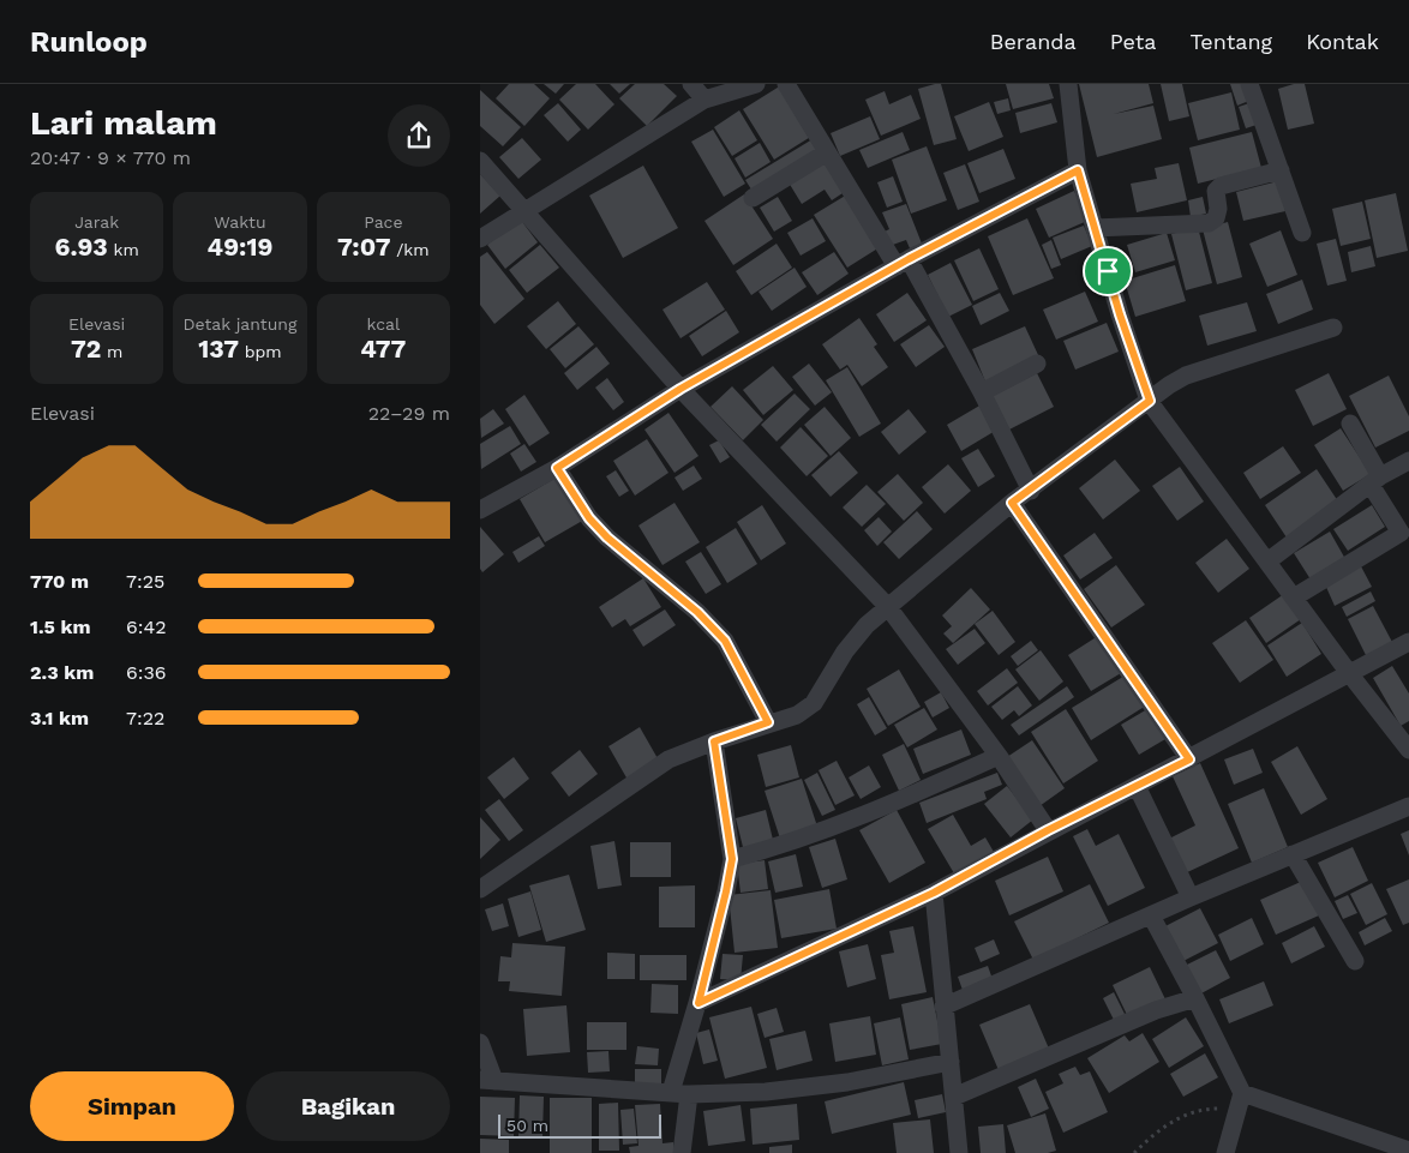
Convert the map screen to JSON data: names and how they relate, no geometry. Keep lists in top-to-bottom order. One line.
{"scale_bar":"50 m","page":{"header":"Runloop","nav":["Beranda","Peta","Tentang","Kontak"],"heading":["Lari malam","20:47 · 9 × 770 m"],"stats":[["Jarak","6.93 km"],["Waktu","49:19"],["Pace","7:07 /km"],["Elevasi","72 m"],["Detak jantung","137 bpm"],["kcal","477"]],"chart":["Elevasi","22–29 m"],"list":[{"name":"770 m","note":"7:25"},{"name":"1.5 km","note":"6:42"},{"name":"2.3 km","note":"6:36"},{"name":"3.1 km","note":"7:22"}],"buttons":["Simpan","Bagikan"],"scale":"50 m"}}
